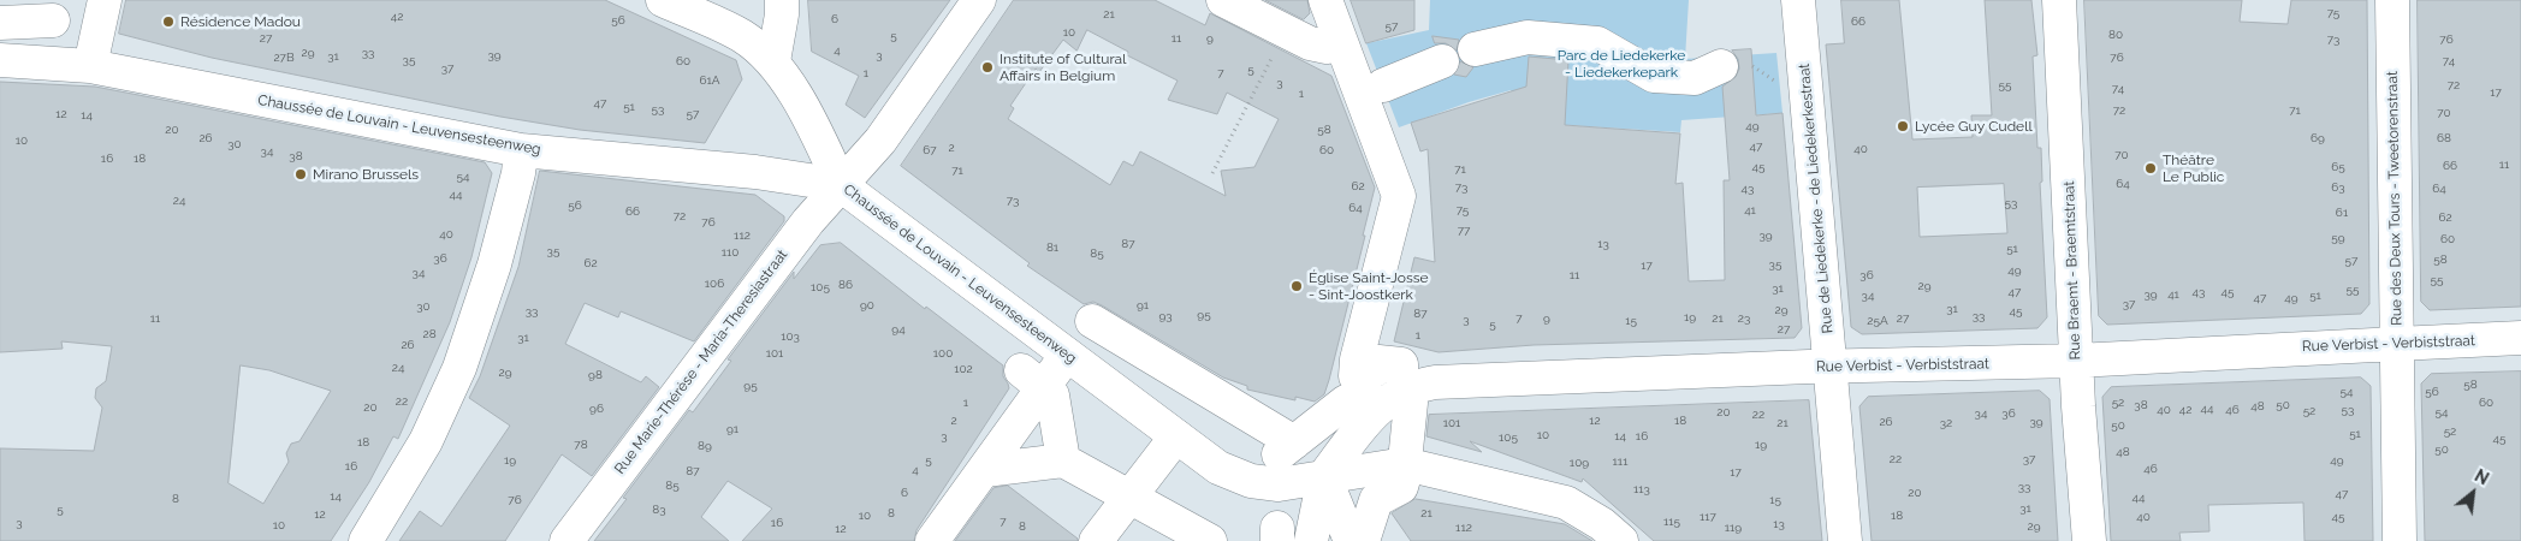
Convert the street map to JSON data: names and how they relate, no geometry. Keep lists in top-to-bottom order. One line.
{"streets":{"street":["Chaussée de Louvain - Leuvensesteenweg","Rue de Liedekerke - de Liedekerkestraat","Rue des Deux Tours - Tweetorenstraat","Rue Braemt - Braemtstraat","Rue Verbist - Verbiststraat","Rue Marie-Thérèse - Maria-Theresiastraat"]},"crossings":[["Chaussée de Louvain - Leuvensesteenweg","Rue Verbist - Verbiststraat"],["Chaussée de Louvain - Leuvensesteenweg","Rue Marie-Thérèse - Maria-Theresiastraat"],["Rue de Liedekerke - de Liedekerkestraat","Rue Verbist - Verbiststraat"],["Rue des Deux Tours - Tweetorenstraat","Rue Verbist - Verbiststraat"],["Rue Braemt - Braemtstraat","Rue Verbist - Verbiststraat"]],"parks":["Parc de Liedekerke - Liedekerkepark"],"places":["Résidence Madou","Institute of Cultural Affairs in Belgium","Lycée Guy Cudell","Théâtre Le Public","Mirano Brussels","Église Saint-Josse - Sint-Joostkerk"],"house_numbers":["75","21","42","6","56","66","57","10","80","5","27","11","9","73","76","4","29","33","39","3","31","27B","76","35","60","74","37","5","1","7","61A","3","55","72","74","17","1","47","51","53","72","71","70","12","57","14","49","20","58","26","69","68","10","30","47","2","40","67","60","34","70","38","16","18","11","66","45","65","71","71","54","64","62","73","63","43","64","44","24","73","53","56","64","75","41","66","61","72","62","76","77","40","112","39","59","60","87","13","81","51","35","110","85","36","58","57","62","35","17","49","34","11","36","55","106","86","29","105","31","55","47","43","45","39","41","34","51","47","49","37","90","91","30","31","29","33","45","87","95","93","33","19","11","7","9","21","23","27","3","15","25A","5","94","27","28","1","103","31","26","101","100","24","102","29","98","58","95","54","56","22","1","52","60","38","50","48","20","96","44","40","42","46","53","52","20","54","34","36","22","2","12","18","26","39","101","21","32","50","91","52","51","10","3","14","16","105","45","18","78","19","89","50","48","22","37","19","5","49","111","109","16","46","4","87","17","85","33","113","6","20","47","14","44","8","76","15","31","5","83","8","21","12","10","18","117","40","45","7","115","3","16","13","10","8","29","112","119","12"],"north":"top right"}
